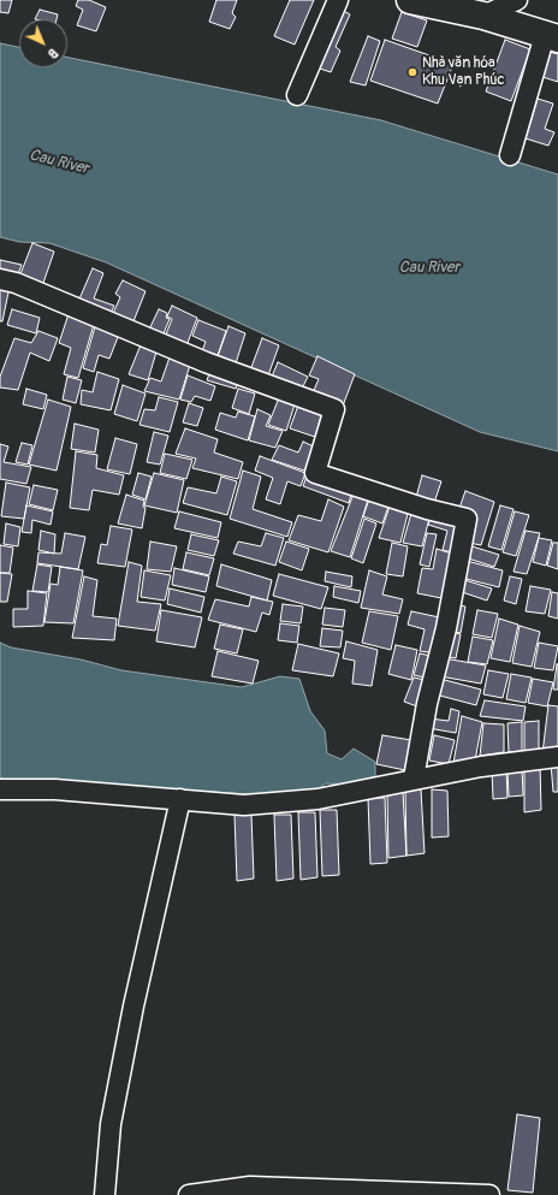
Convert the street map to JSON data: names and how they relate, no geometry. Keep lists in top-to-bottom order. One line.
{"water":["Cau River"],"places":["Nhà văn hóa Khu Vạn Phúc"],"north":"bottom right"}
